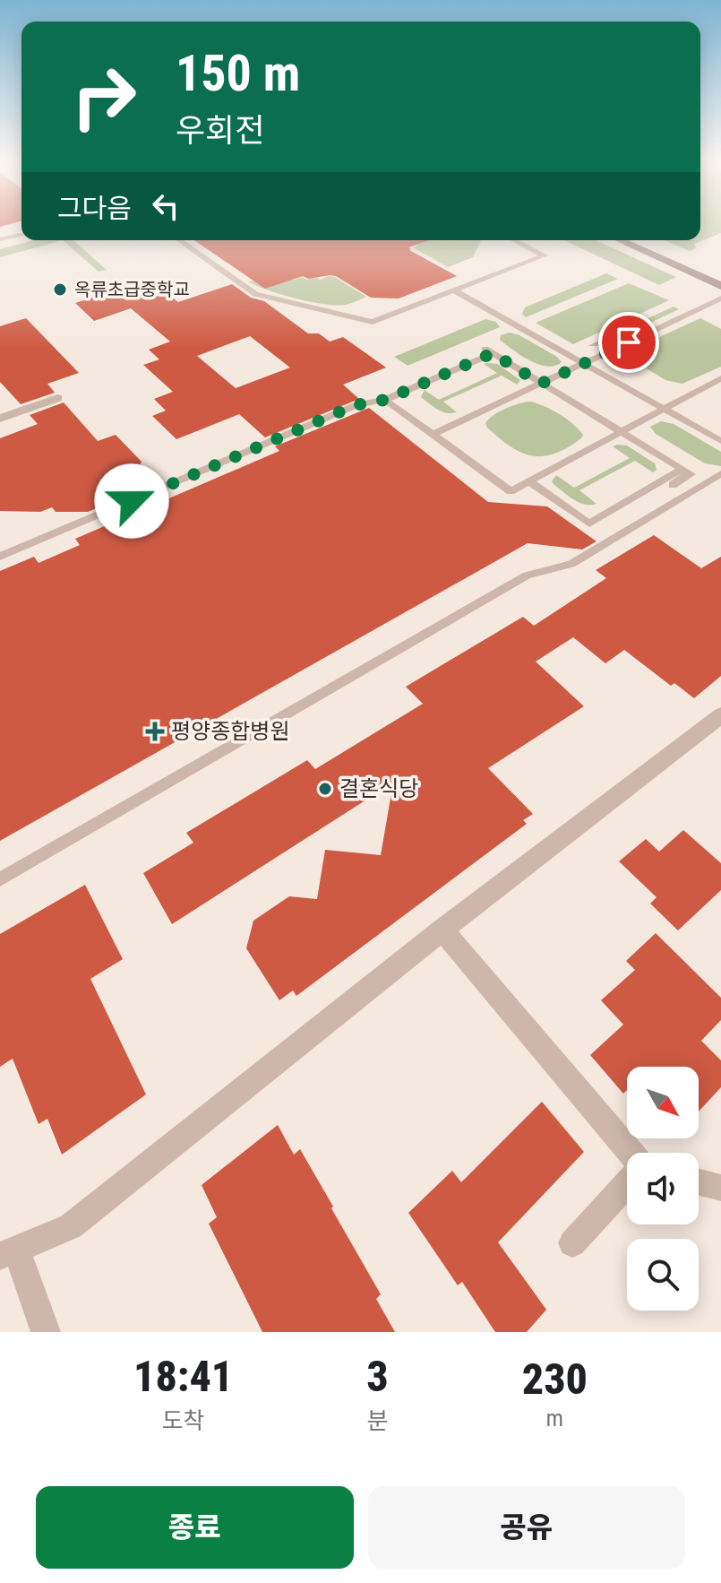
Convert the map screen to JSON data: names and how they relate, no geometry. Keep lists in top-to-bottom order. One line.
{"places":{"other":["옥류초급중학교","결혼식당"],"health":["평양종합병원"]},"north":"bottom right","page":{"turn":["150 m","우회전"],"then":"그다음","eta":["18:41","도착","3","분","230","m"],"buttons":["종료","공유"]}}
